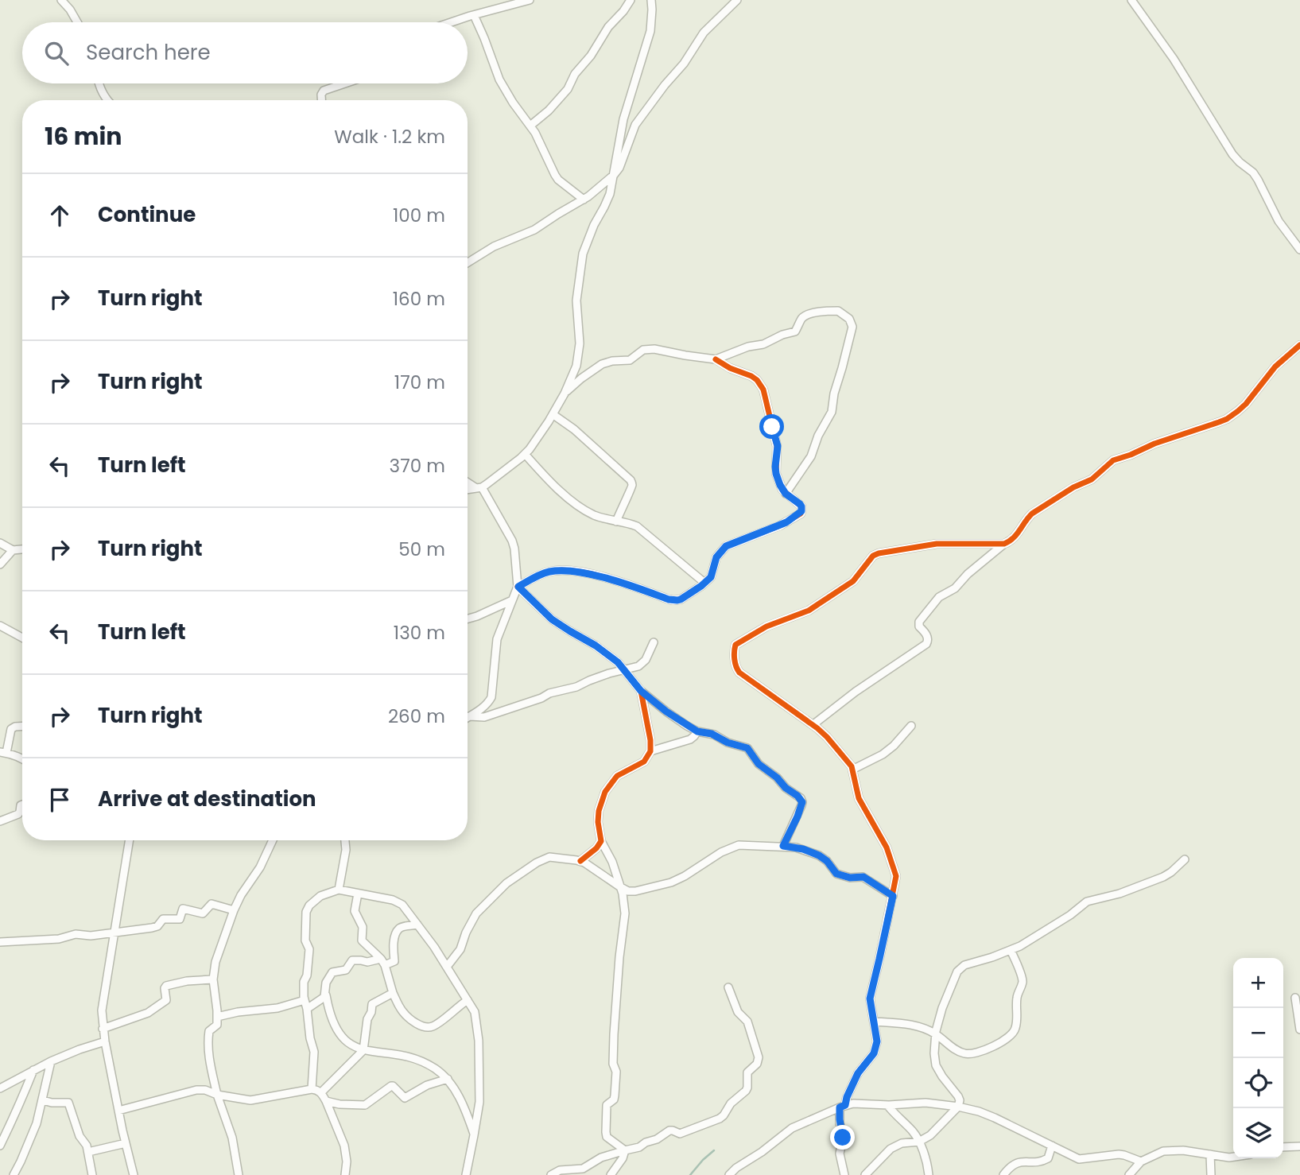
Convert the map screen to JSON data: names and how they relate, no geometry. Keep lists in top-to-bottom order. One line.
{"page":{"search":"Search here","heading":["16 min","Walk · 1.2 km"],"list":[["Continue","100 m"],["Turn right","160 m"],["Turn right","170 m"],["Turn left","370 m"],["Turn right","50 m"],["Turn left","130 m"],["Turn right","260 m"],"Arrive at destination"],"map_buttons":["+","−"]}}
